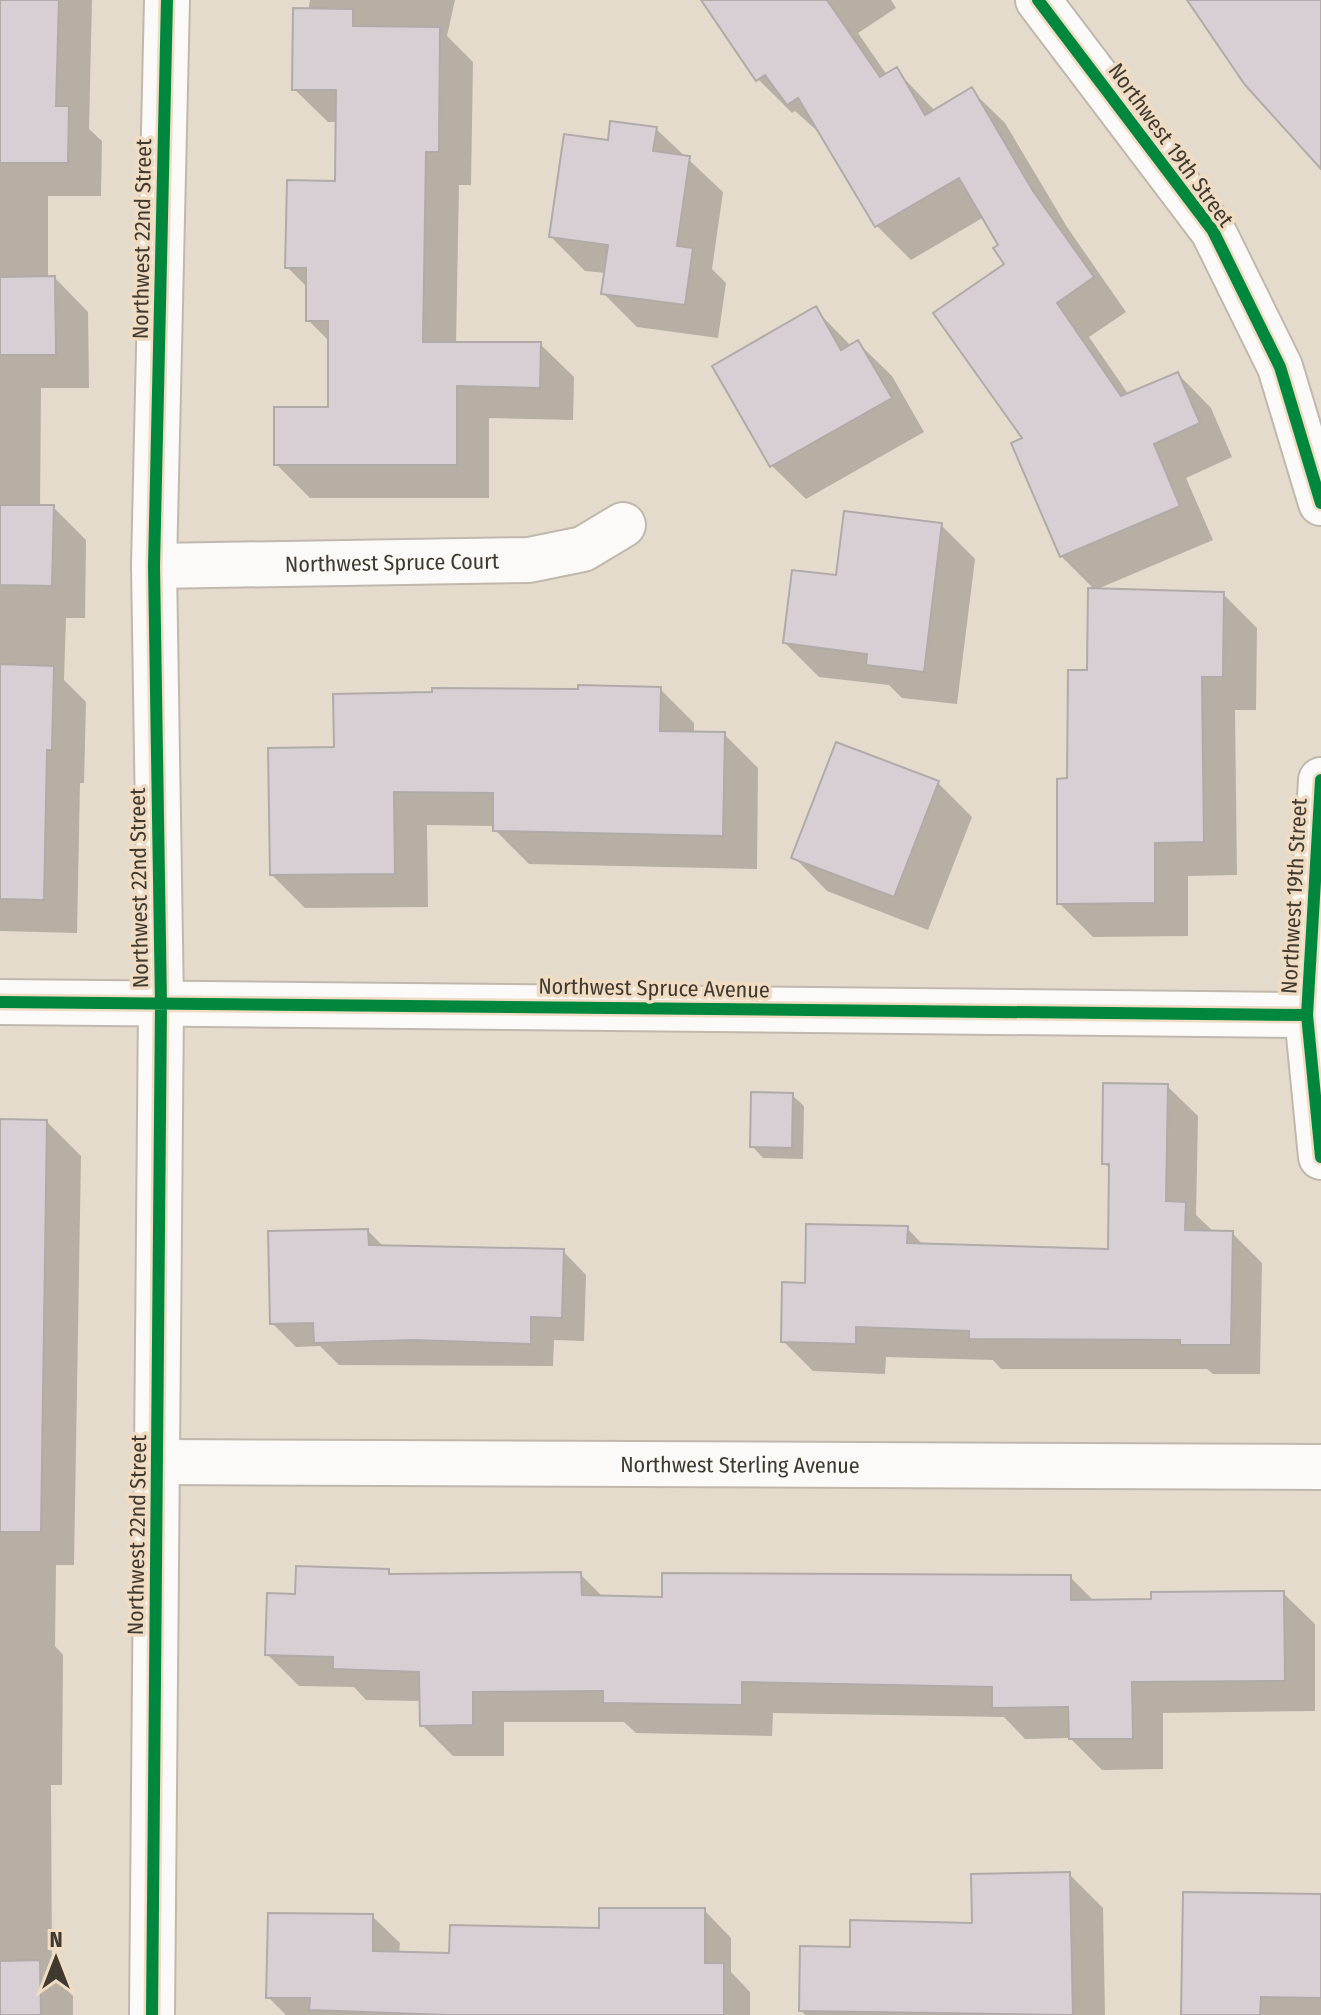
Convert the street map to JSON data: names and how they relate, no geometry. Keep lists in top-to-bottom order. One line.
{"streets":{"street":["Northwest 19th Street","Northwest 22nd Street","Northwest Spruce Court","Northwest Spruce Avenue","Northwest Sterling Avenue"]},"crossings":[["Northwest 19th Street","Northwest Spruce Avenue"],["Northwest 22nd Street","Northwest Spruce Court"],["Northwest 22nd Street","Northwest Spruce Avenue"],["Northwest 22nd Street","Northwest Sterling Avenue"]],"north":"top"}
